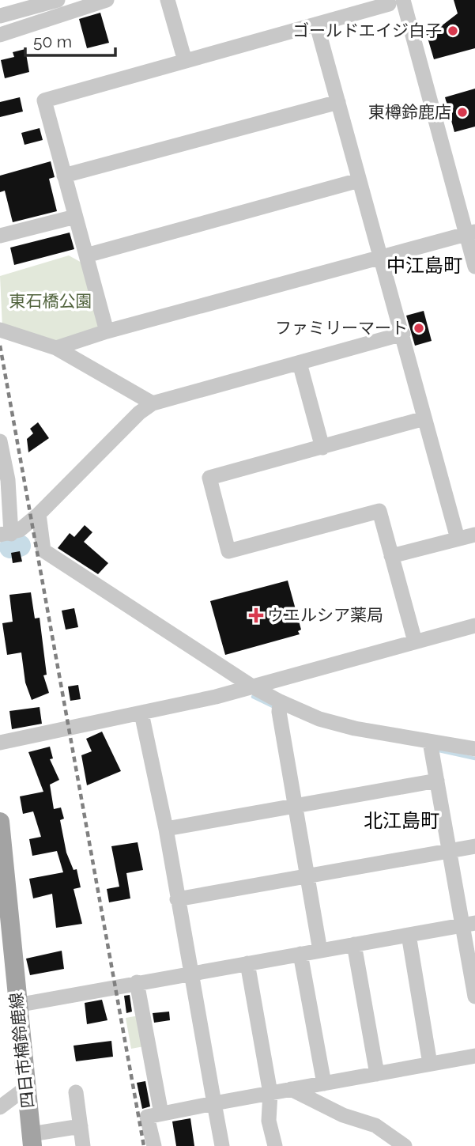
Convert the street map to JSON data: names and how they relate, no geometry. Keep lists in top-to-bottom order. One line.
{"streets":{"main road":["四日市楠鈴鹿線"]},"districts":["中江島町","北江島町"],"parks":["東石橋公園"],"places":{"other":["ゴールドエイジ白子","東樽鈴鹿店","ファミリーマート"],"health":["ウエルシア薬局"]},"scale_bar":"50 m"}
